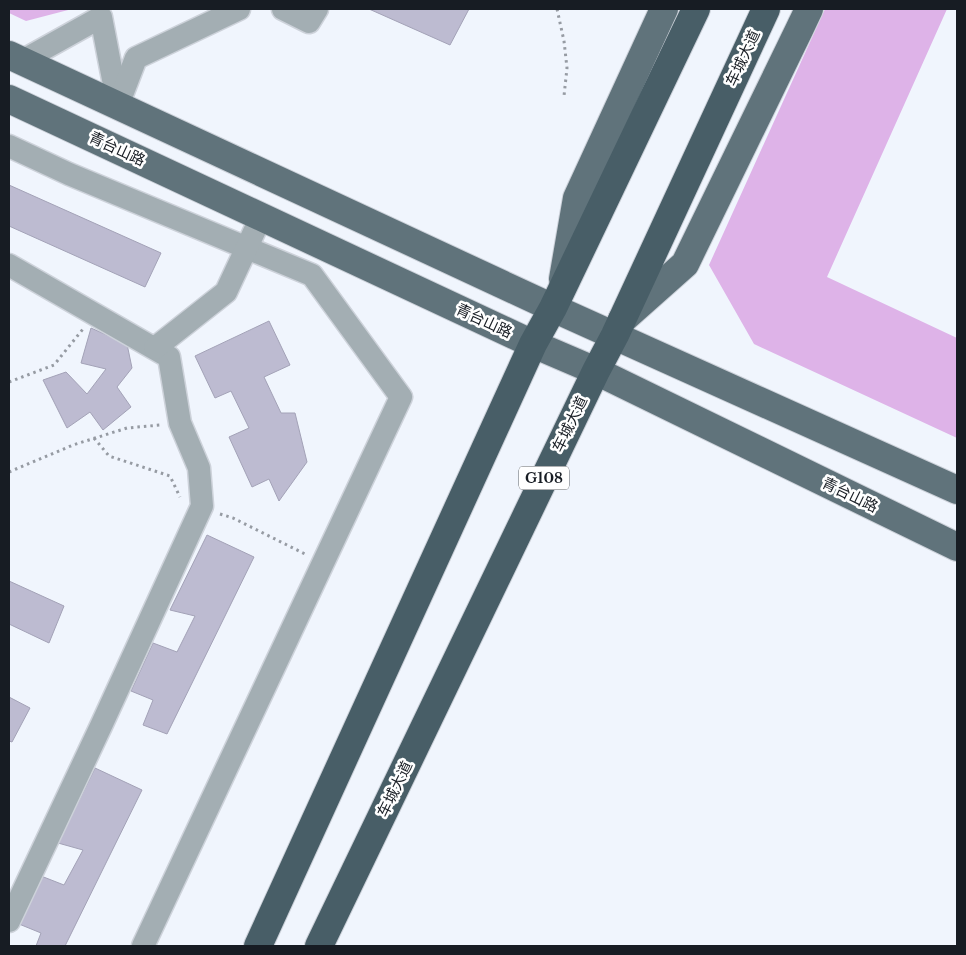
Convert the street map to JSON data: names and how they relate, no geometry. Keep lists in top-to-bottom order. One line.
{"streets":{"highway":["车城大道","G108"],"main road":["青台山路"]},"crossings":[["车城大道","青台山路"]]}
